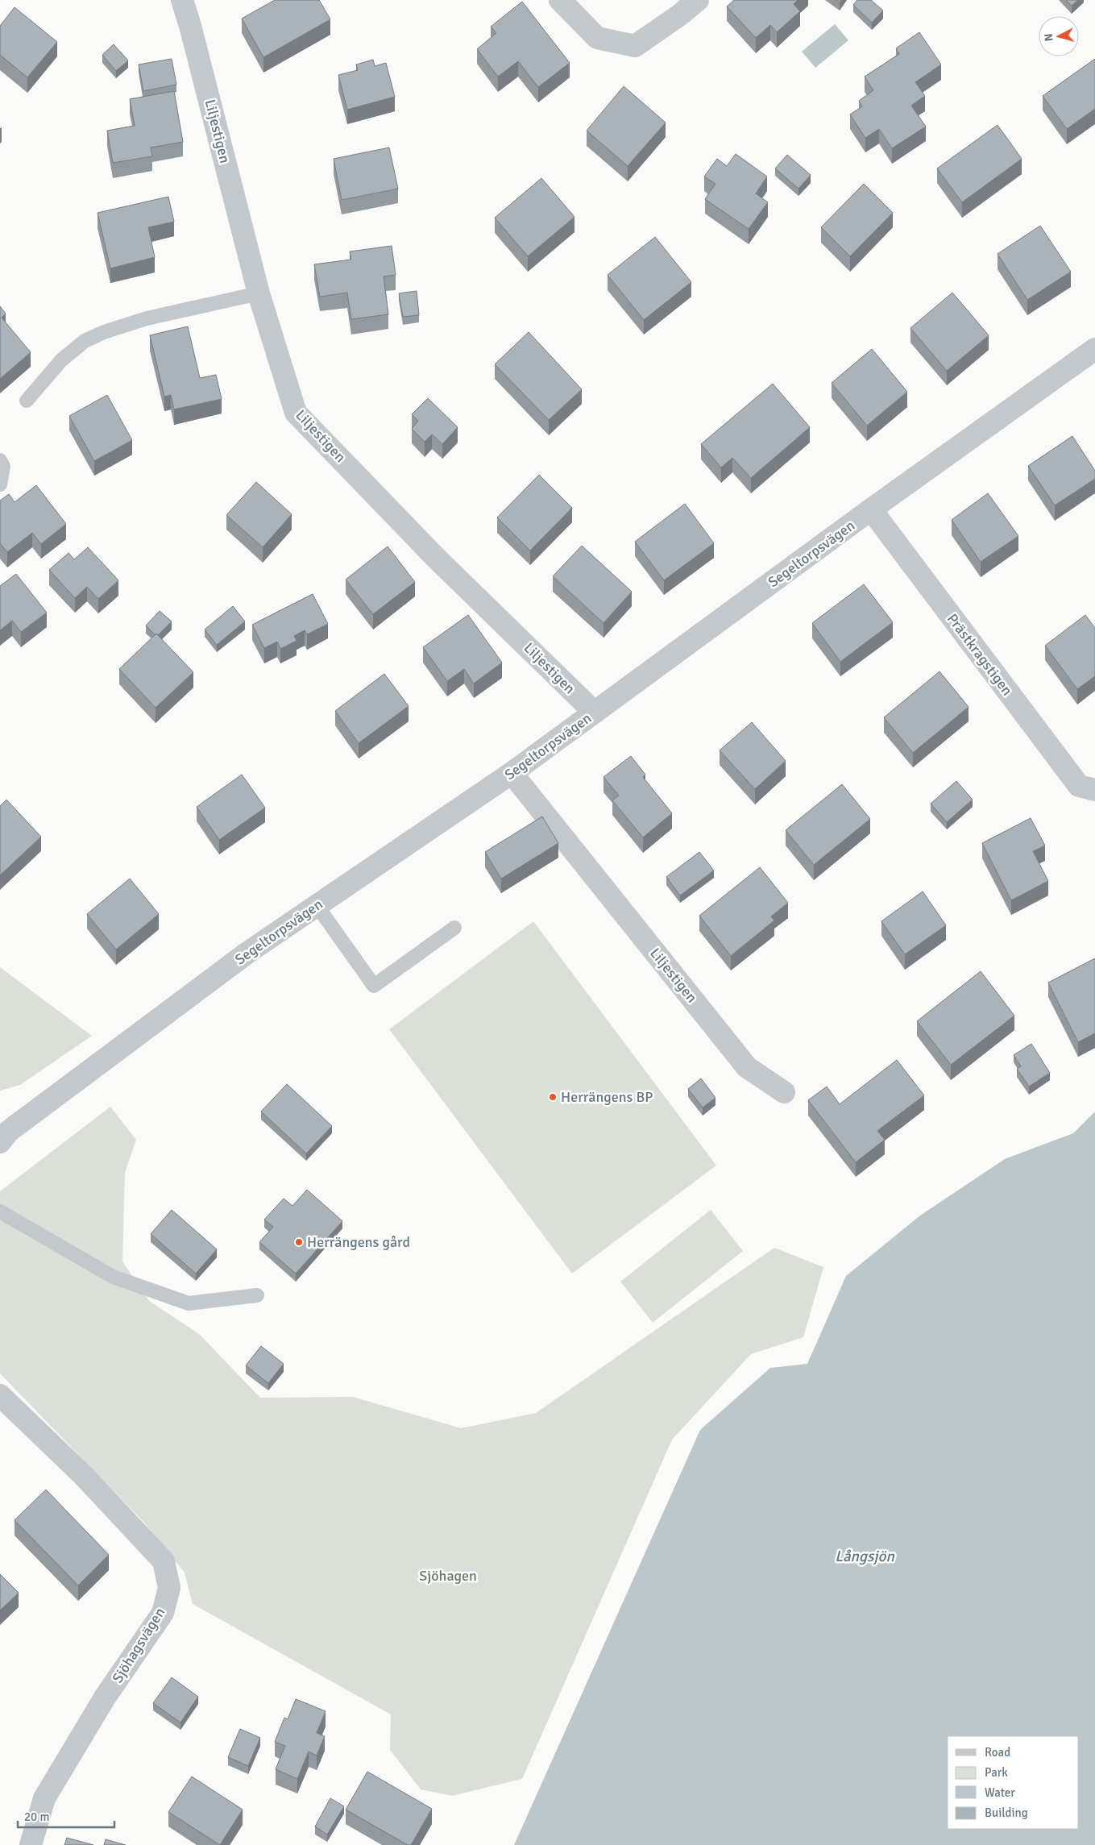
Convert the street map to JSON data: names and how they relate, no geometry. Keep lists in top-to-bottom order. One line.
{"streets":{"street":["Liljestigen","Segeltorpsvägen","Prästkragstigen","Sjöhagsvägen"]},"crossings":[["Liljestigen","Segeltorpsvägen"],["Segeltorpsvägen","Prästkragstigen"]],"water":["Långsjön"],"parks":["Sjöhagen"],"places":["Herrängens BP","Herrängens gård"],"legend":["Road","Park","Water","Building"],"scale_bar":"20 m","north":"left"}
